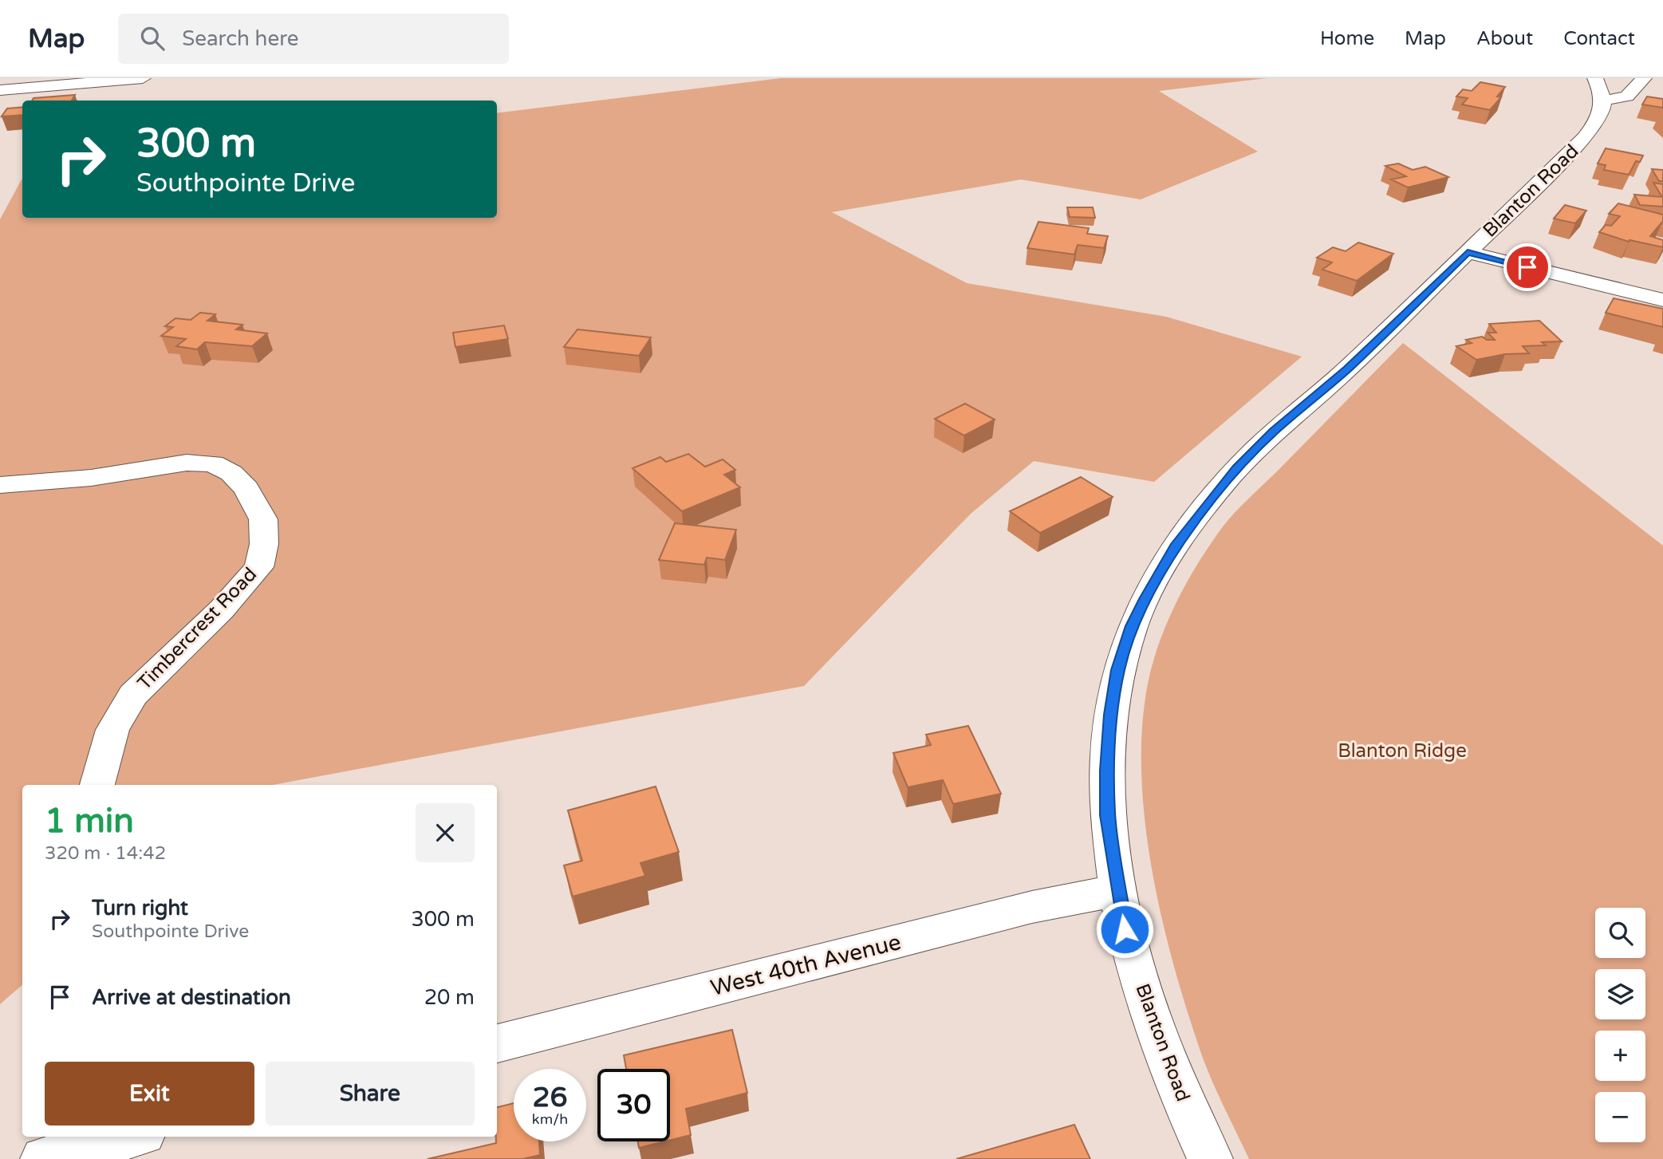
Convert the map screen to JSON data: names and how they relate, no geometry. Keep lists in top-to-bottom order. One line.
{"streets":{"street":["Blanton Road","Timbercrest Road","West 40th Avenue"]},"crossings":[["Blanton Road","West 40th Avenue"]],"parks":["Blanton Ridge"],"page":{"header":"Map","search":"Search here","nav":["Home","Map","About","Contact"],"turn":["300 m","Southpointe Drive"],"heading":["1 min","320 m · 14:42"],"list":[{"name":"Turn right","note":"Southpointe Drive","value":"300 m"},{"name":"Arrive at destination","value":"20 m"}],"map_buttons":["+","−"],"buttons":["Exit","Share"],"speed":"26 km/h","limit":"30"}}
